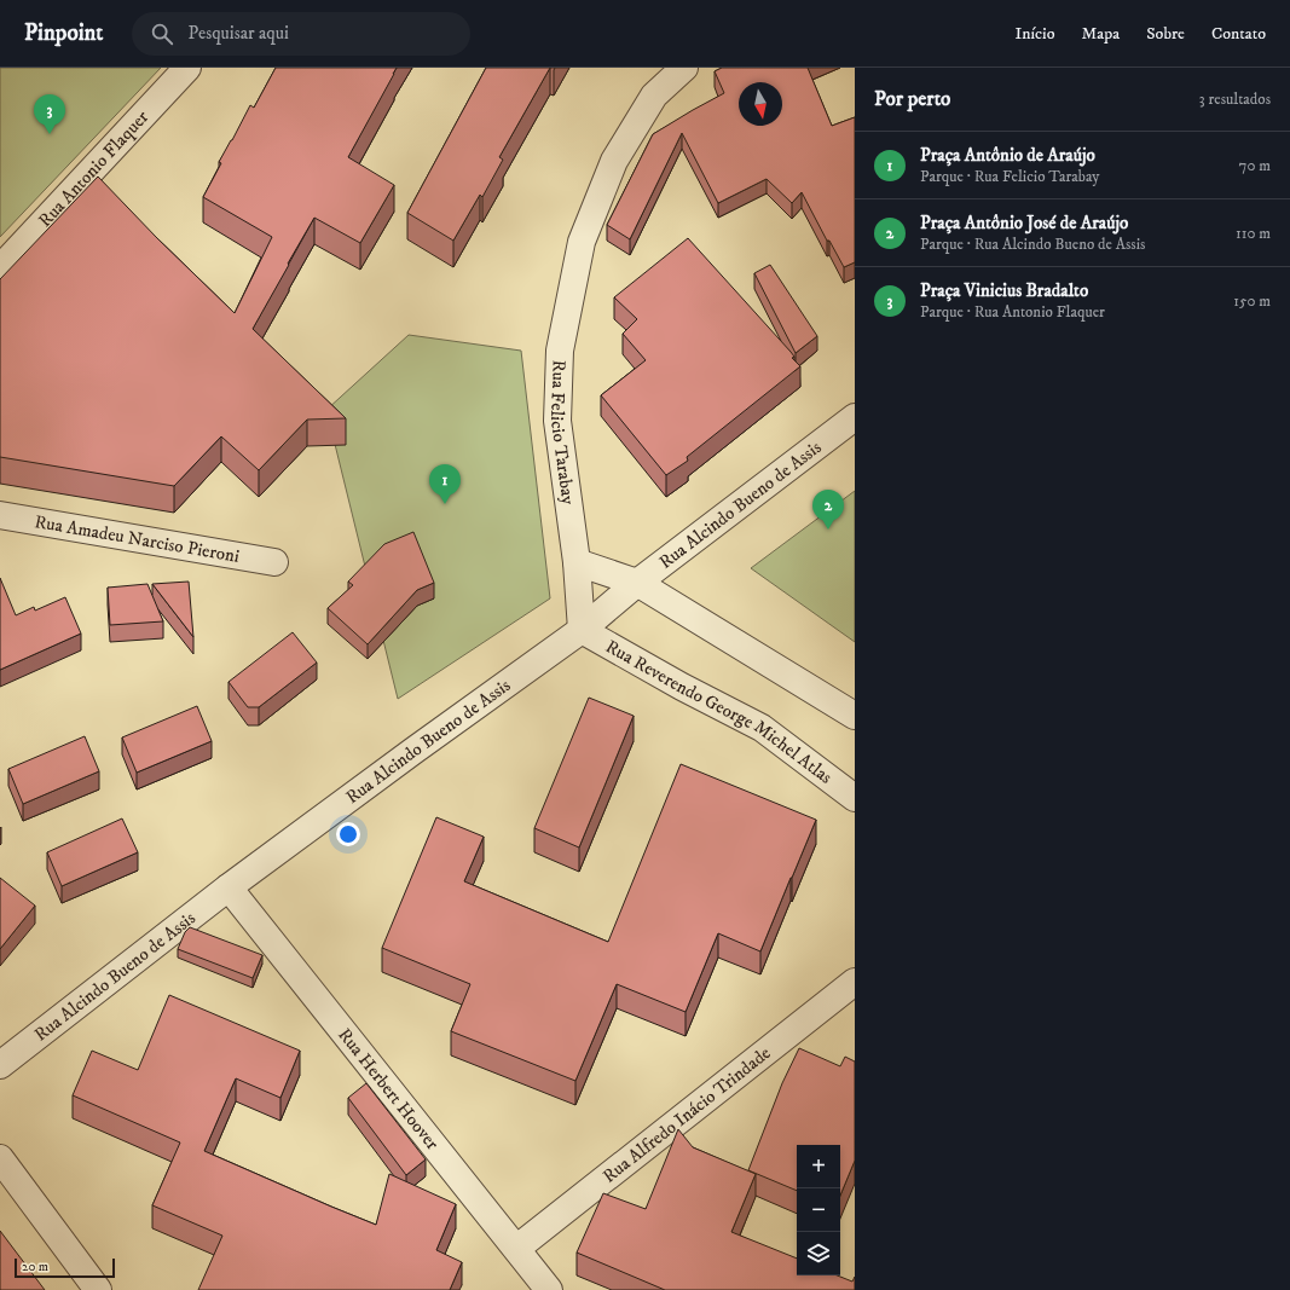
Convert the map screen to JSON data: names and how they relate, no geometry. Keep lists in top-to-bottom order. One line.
{"streets":{"street":["Rua Antonio Flaquer","Rua Felicio Tarabay","Rua Alcindo Bueno de Assis","Rua Amadeu Narciso Pieroni","Rua Reverendo George Michel Atlas","Rua Herbert Hoover","Rua Alfredo Inácio Trindade"]},"crossings":[["Rua Felicio Tarabay","Rua Alcindo Bueno de Assis"],["Rua Felicio Tarabay","Rua Reverendo George Michel Atlas"],["Rua Alcindo Bueno de Assis","Rua Reverendo George Michel Atlas"],["Rua Alcindo Bueno de Assis","Rua Herbert Hoover"],["Rua Herbert Hoover","Rua Alfredo Inácio Trindade"]],"scale_bar":"20 m","north":"bottom","page":{"header":"Pinpoint","search":"Pesquisar aqui","nav":["Início","Mapa","Sobre","Contato"],"heading":["Por perto","3 resultados"],"pins":["3","1","2"],"list":[{"mark":"1","name":"Praça Antônio de Araújo","note":"Parque · Rua Felicio Tarabay","value":"70 m"},{"mark":"2","name":"Praça Antônio José de Araújo","note":"Parque · Rua Alcindo Bueno de Assis","value":"110 m"},{"mark":"3","name":"Praça Vinicius Bradalto","note":"Parque · Rua Antonio Flaquer","value":"150 m"}],"map_buttons":["+","−"],"scale":"20 m"}}
